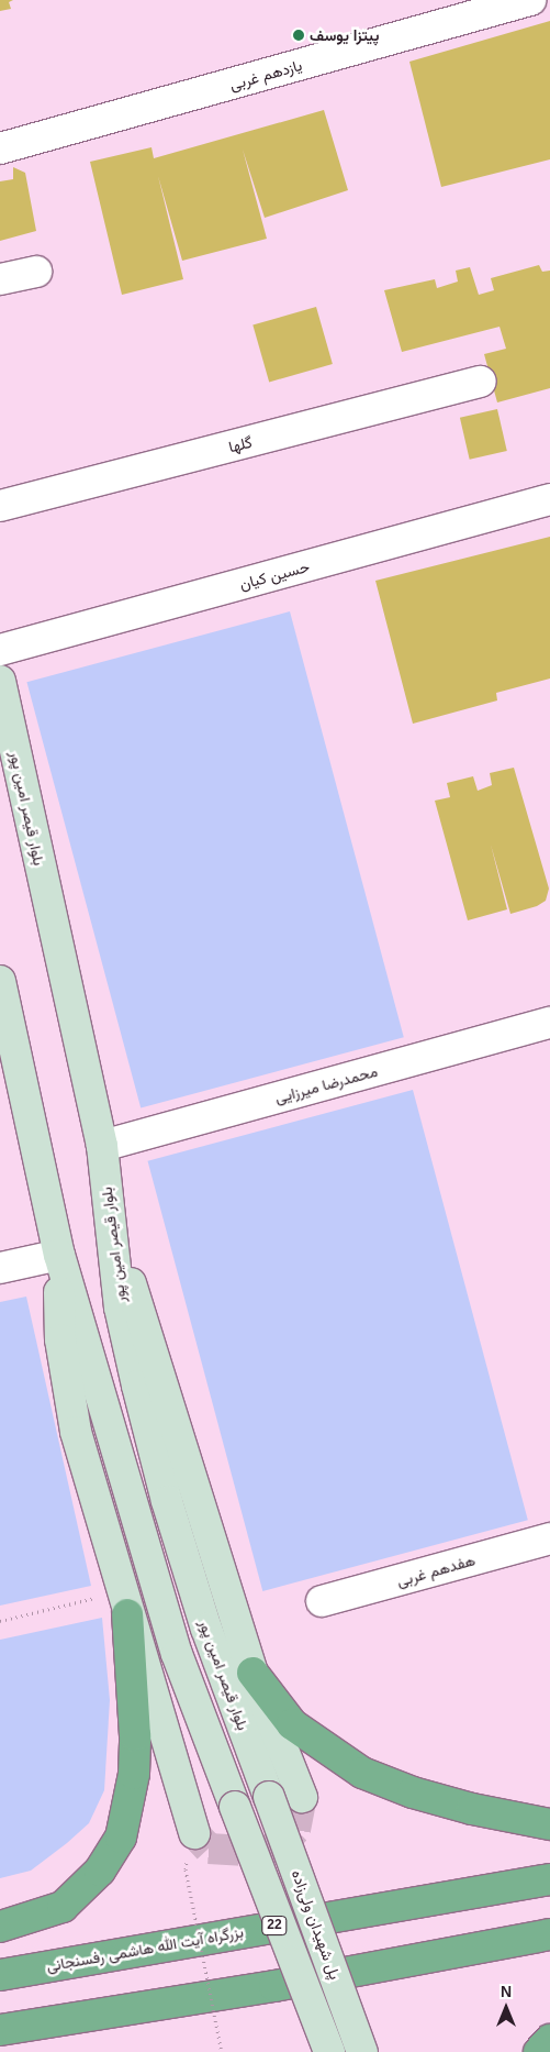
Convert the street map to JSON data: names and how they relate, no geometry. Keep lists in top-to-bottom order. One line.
{"streets":{"highway":["22","بزرگراه آیت الله هاشمی رفسنجانی"],"main road":["بلوار قیصر امین پور","پل شهیدان ولی‌زاده"],"street":["یازدهم غربی","گلها","حسین کیان","محمدرضا میرزایی","هفدهم غربی"]},"crossings":[["بلوار قیصر امین پور","محمدرضا میرزایی"],["بلوار قیصر امین پور","پل شهیدان ولی‌زاده"]],"places":["پیتزا یوسف"],"north":"top"}
